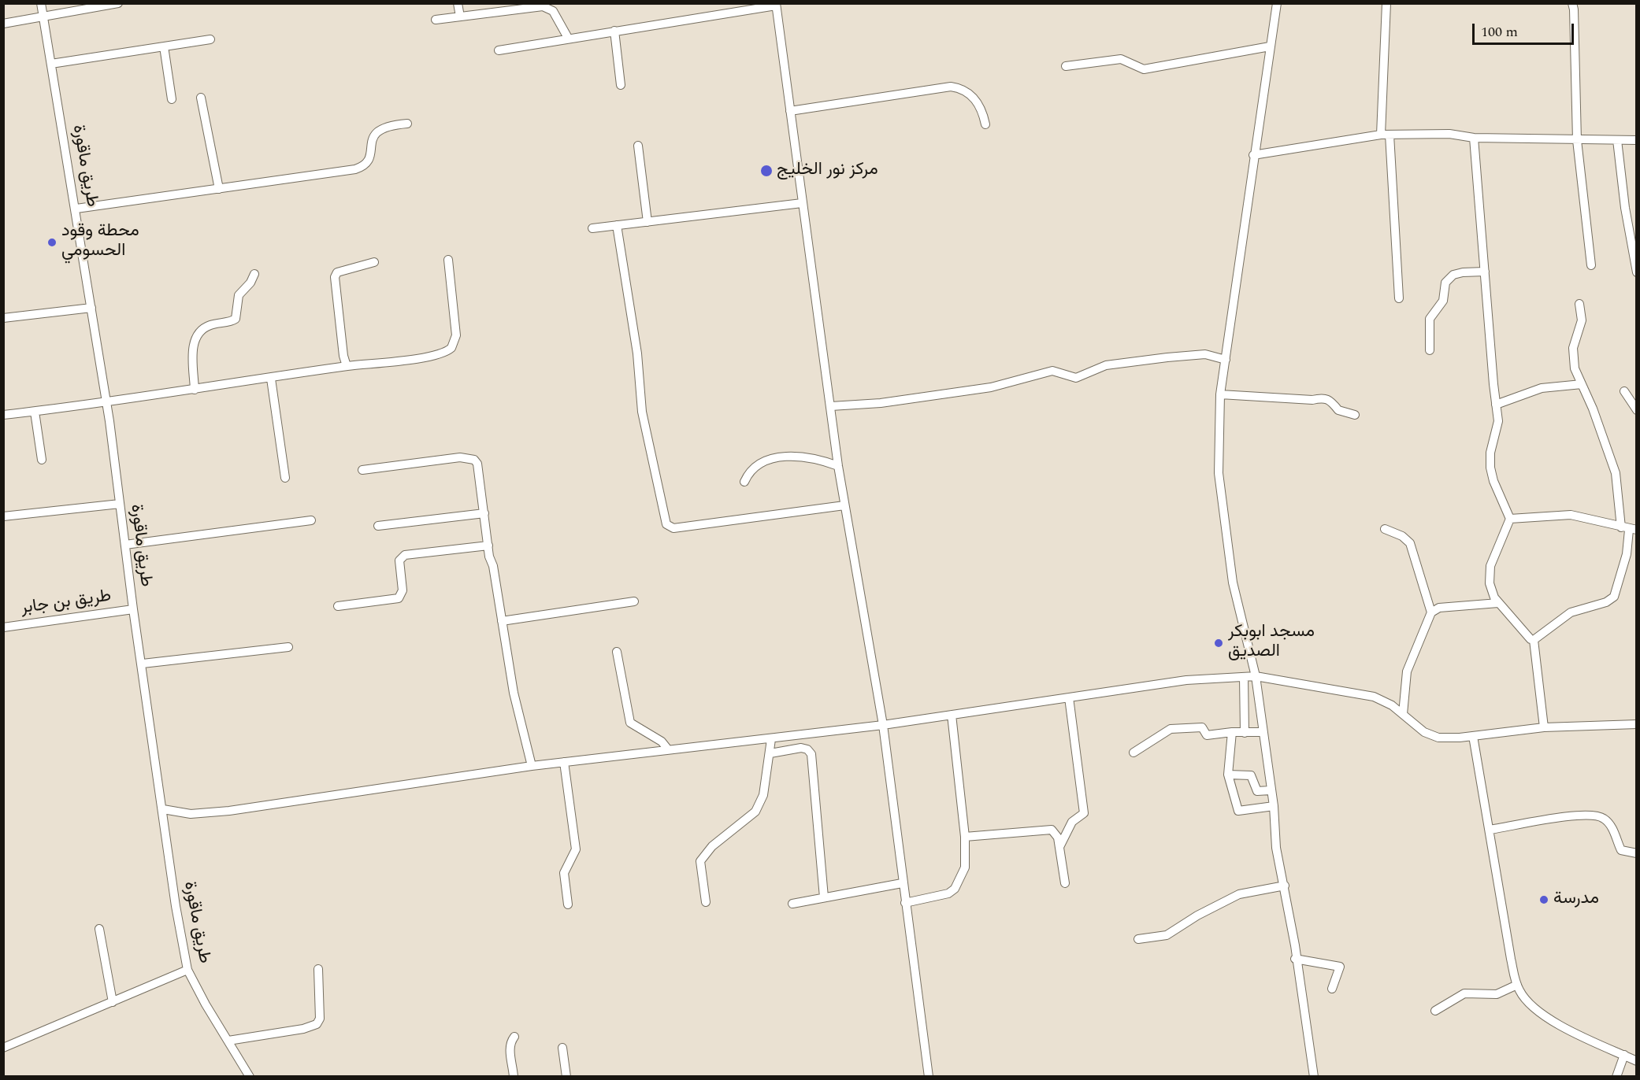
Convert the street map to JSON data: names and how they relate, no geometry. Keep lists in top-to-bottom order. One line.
{"streets":{"street":["طريق ماقورة","طريق بن جابر"]},"crossings":[["طريق ماقورة","طريق بن جابر"]],"places":["مركز نور الخليج","محطة وقود الحسومي","مسجد ابوبكر الصديق","مدرسة"],"scale_bar":"100 m"}
